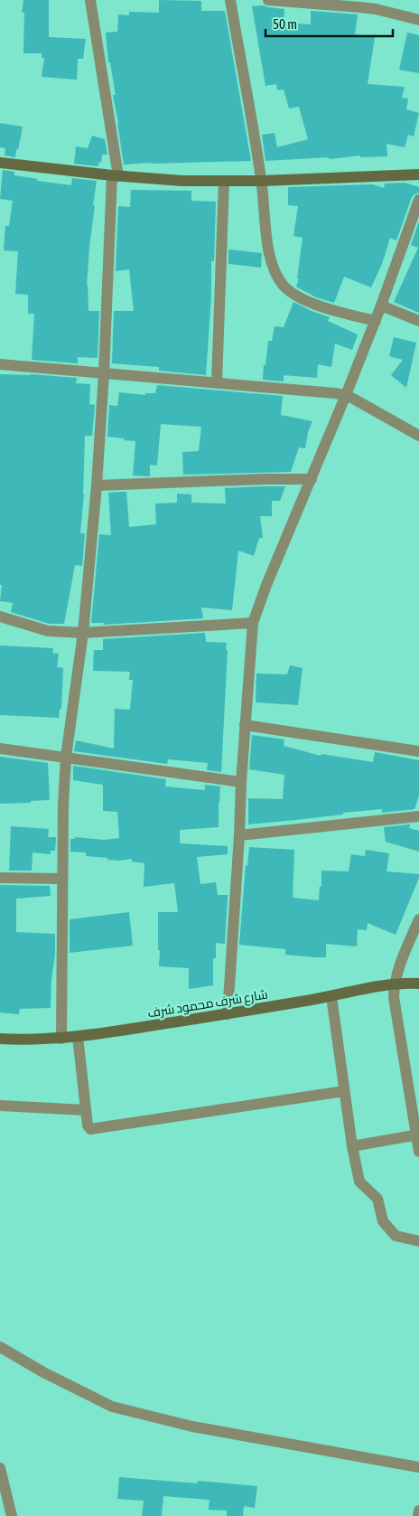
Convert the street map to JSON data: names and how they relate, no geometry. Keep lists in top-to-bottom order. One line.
{"streets":{"street":["شارع شرف محمود شرف"]},"scale_bar":"50 m"}
